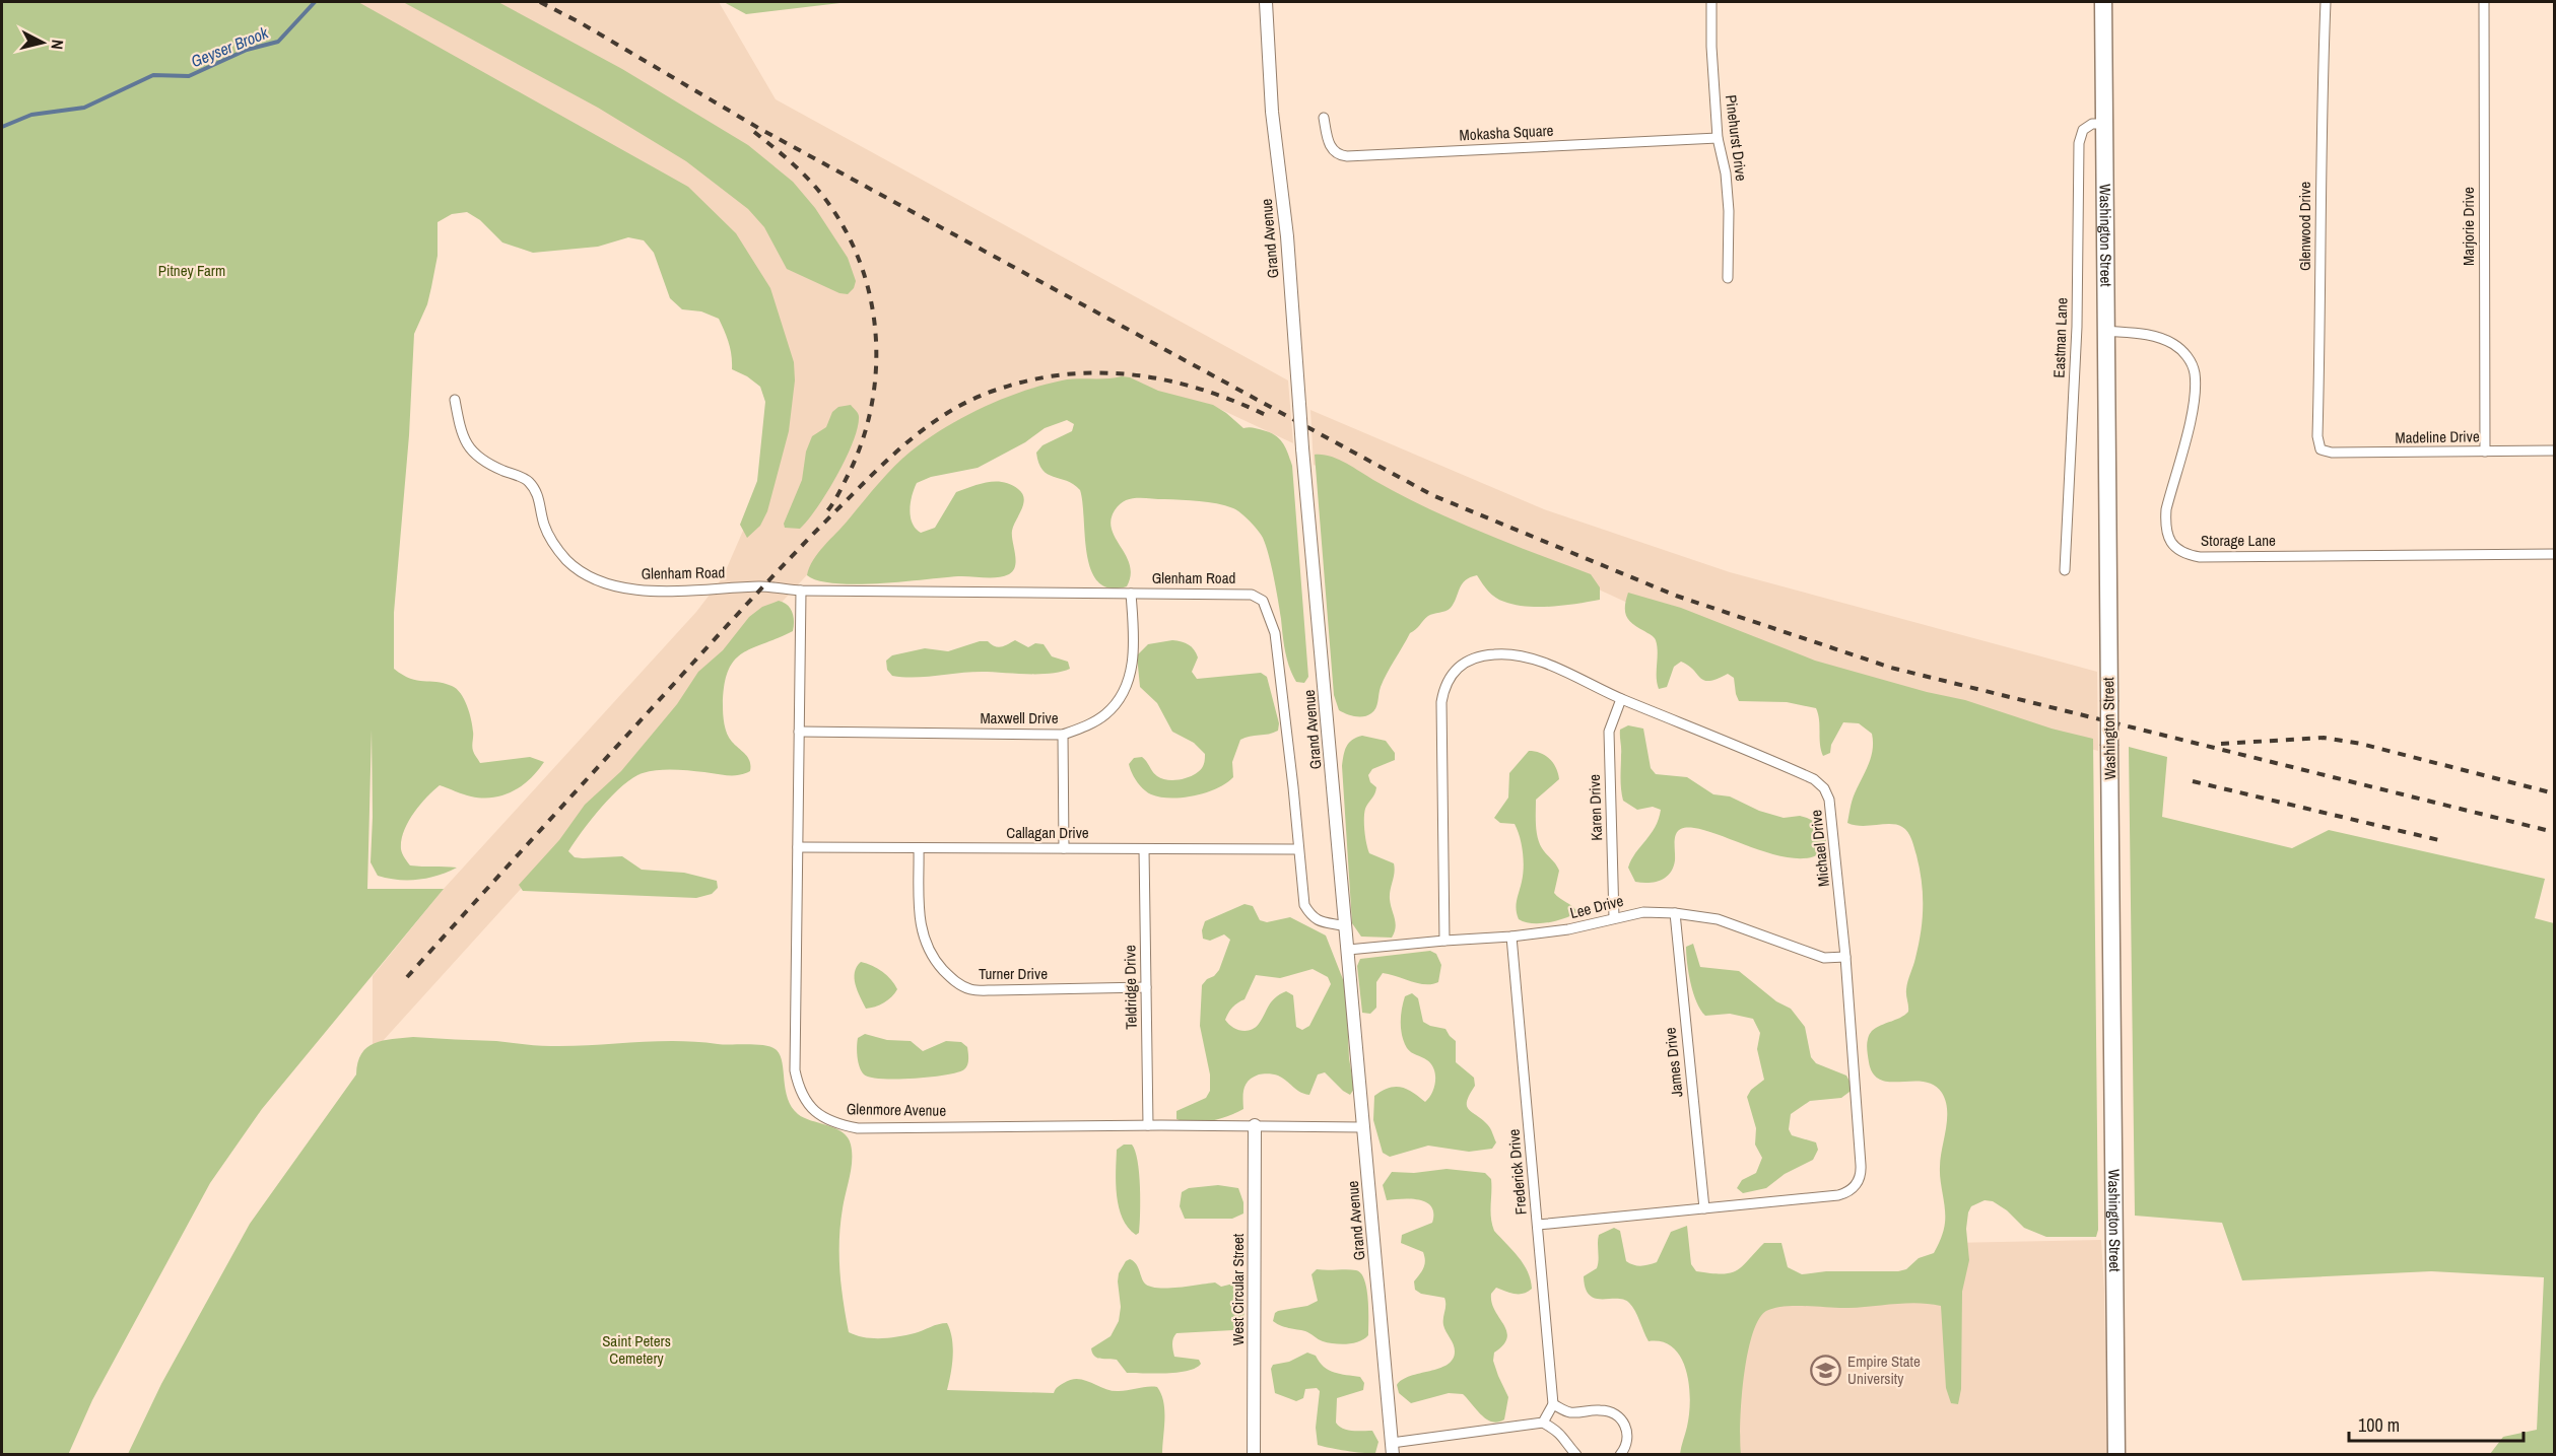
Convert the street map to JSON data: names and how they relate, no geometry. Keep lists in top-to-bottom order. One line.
{"streets":{"highway":["Washington Street"],"street":["Mokasha Square","Pinehurst Drive","Glenwood Drive","Marjorie Drive","Grand Avenue","Eastman Lane","Madeline Drive","Storage Lane","Glenham Road","Maxwell Drive","Karen Drive","Callagan Drive","Michael Drive","Lee Drive","Turner Drive","Teldridge Drive","James Drive","Glenmore Avenue","Frederick Drive","West Circular Street"]},"crossings":[["Mokasha Square","Pinehurst Drive"],["Glenwood Drive","Madeline Drive"],["Marjorie Drive","Madeline Drive"],["Washington Street","Eastman Lane"],["Washington Street","Storage Lane"],["Grand Avenue","Glenham Road"],["Grand Avenue","Lee Drive"],["Grand Avenue","Glenmore Avenue"],["Glenham Road","Maxwell Drive"],["Glenham Road","Callagan Drive"],["Glenham Road","Glenmore Avenue"],["Maxwell Drive","Glenmore Avenue"],["Karen Drive","Michael Drive"],["Karen Drive","Lee Drive"],["Callagan Drive","Turner Drive"],["Callagan Drive","Teldridge Drive"],["Callagan Drive","Glenmore Avenue"],["Michael Drive","Lee Drive"],["Michael Drive","James Drive"],["Michael Drive","Frederick Drive"],["Lee Drive","James Drive"],["Lee Drive","Frederick Drive"],["Turner Drive","Teldridge Drive"],["Teldridge Drive","Glenmore Avenue"],["Glenmore Avenue","West Circular Street"]],"water":["Geyser Brook"],"parks":["Pitney Farm","Saint Peters Cemetery"],"places":{"school or university":["Empire State University"]},"scale_bar":"100 m","north":"right"}
